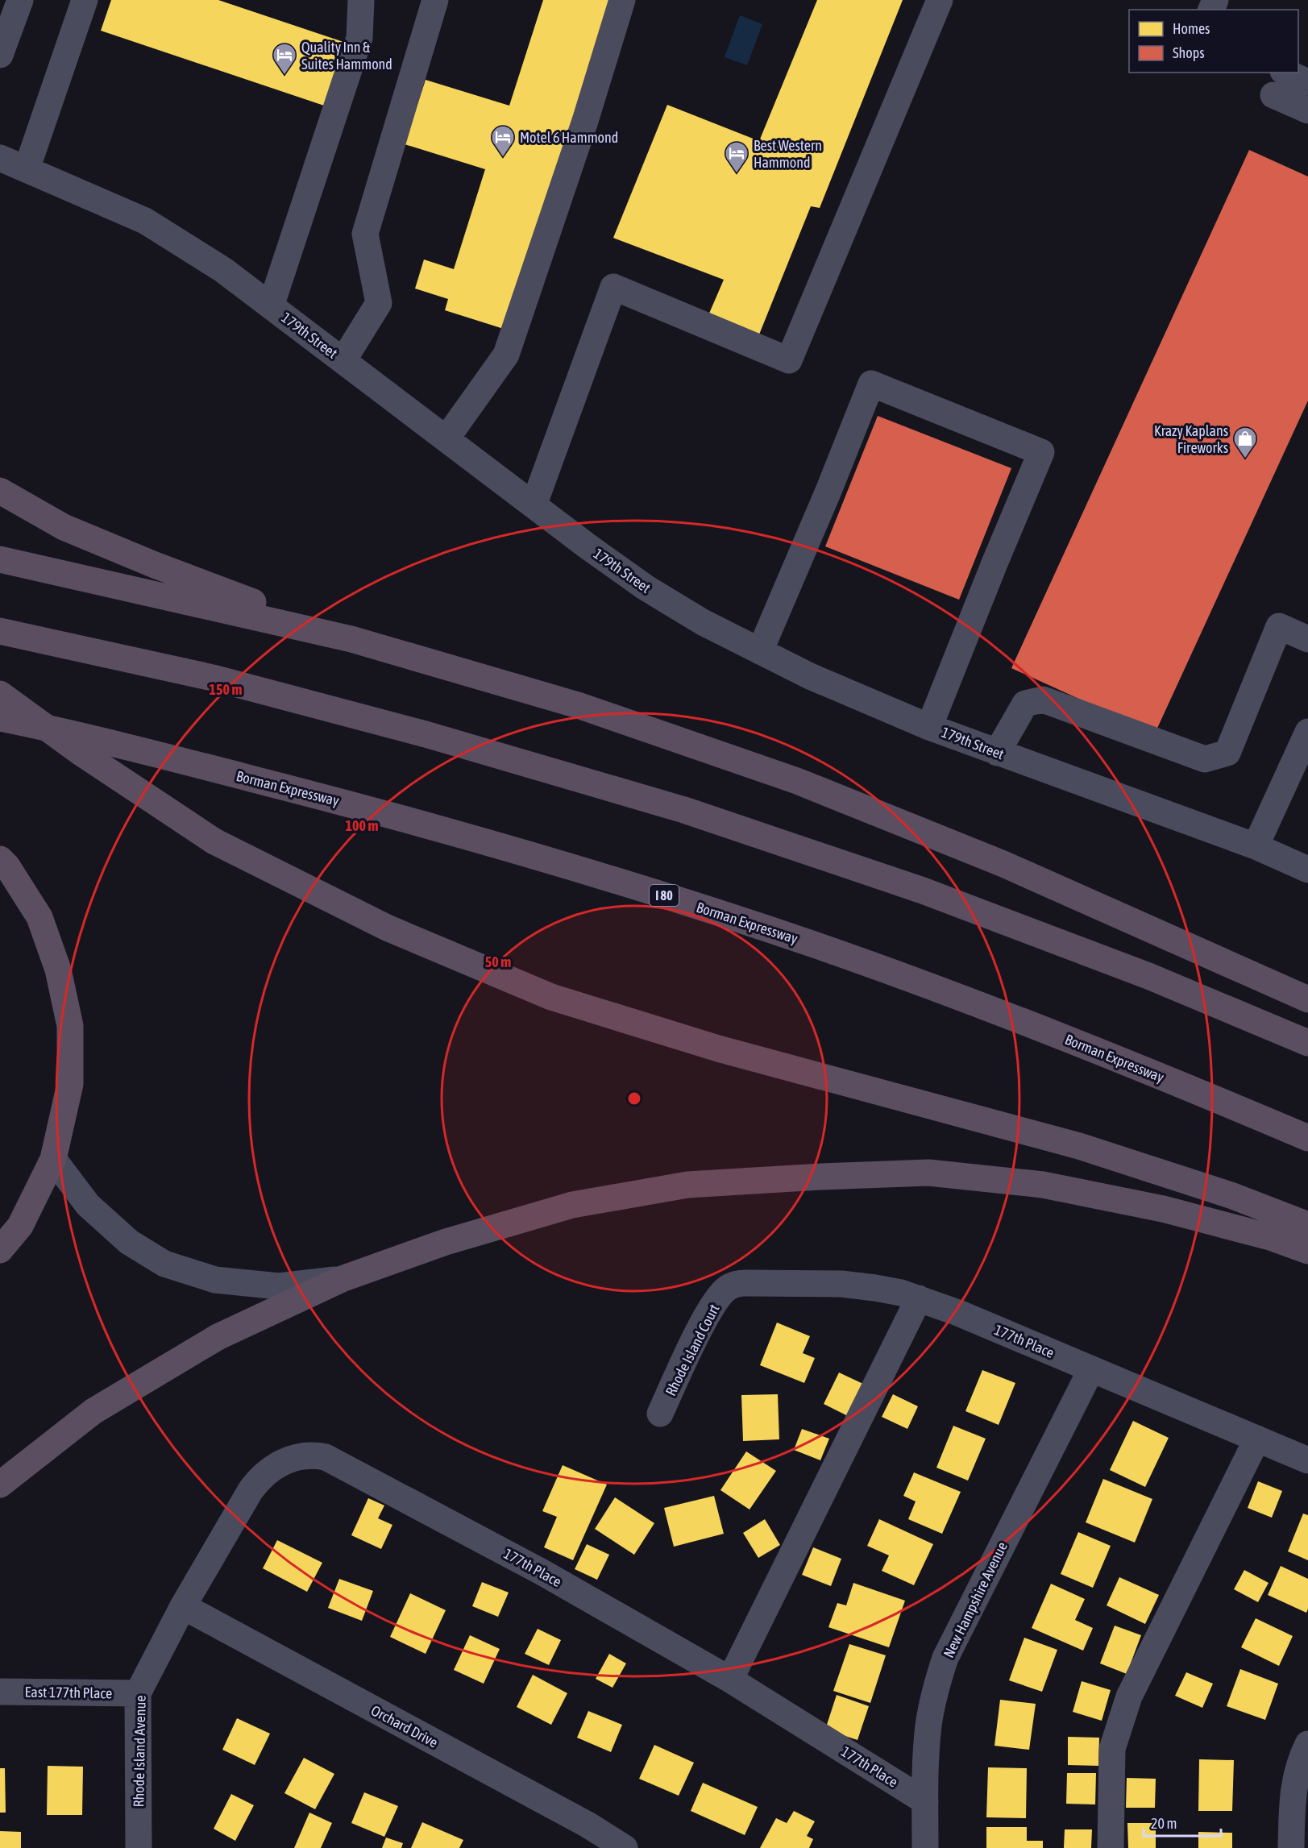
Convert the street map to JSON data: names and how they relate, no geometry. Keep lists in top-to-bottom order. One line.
{"streets":{"highway":["Borman Expressway","I 80"],"street":["179th Street","177th Place","Rhode Island Court","New Hampshire Avenue","East 177th Place","Orchard Drive","Rhode Island Avenue"]},"crossings":[["177th Place","Rhode Island Court"],["177th Place","New Hampshire Avenue"],["177th Place","Orchard Drive"],["177th Place","Rhode Island Avenue"],["East 177th Place","Rhode Island Avenue"],["Orchard Drive","Rhode Island Avenue"]],"places":{"hotel":["Quality Inn & Suites Hammond","Motel 6 Hammond","Best Western Hammond"],"shop":["Krazy Kaplans Fireworks"]},"legend":["Homes","Shops"],"scale_bar":"20 m","rings":["150 m","100 m","50 m"]}
